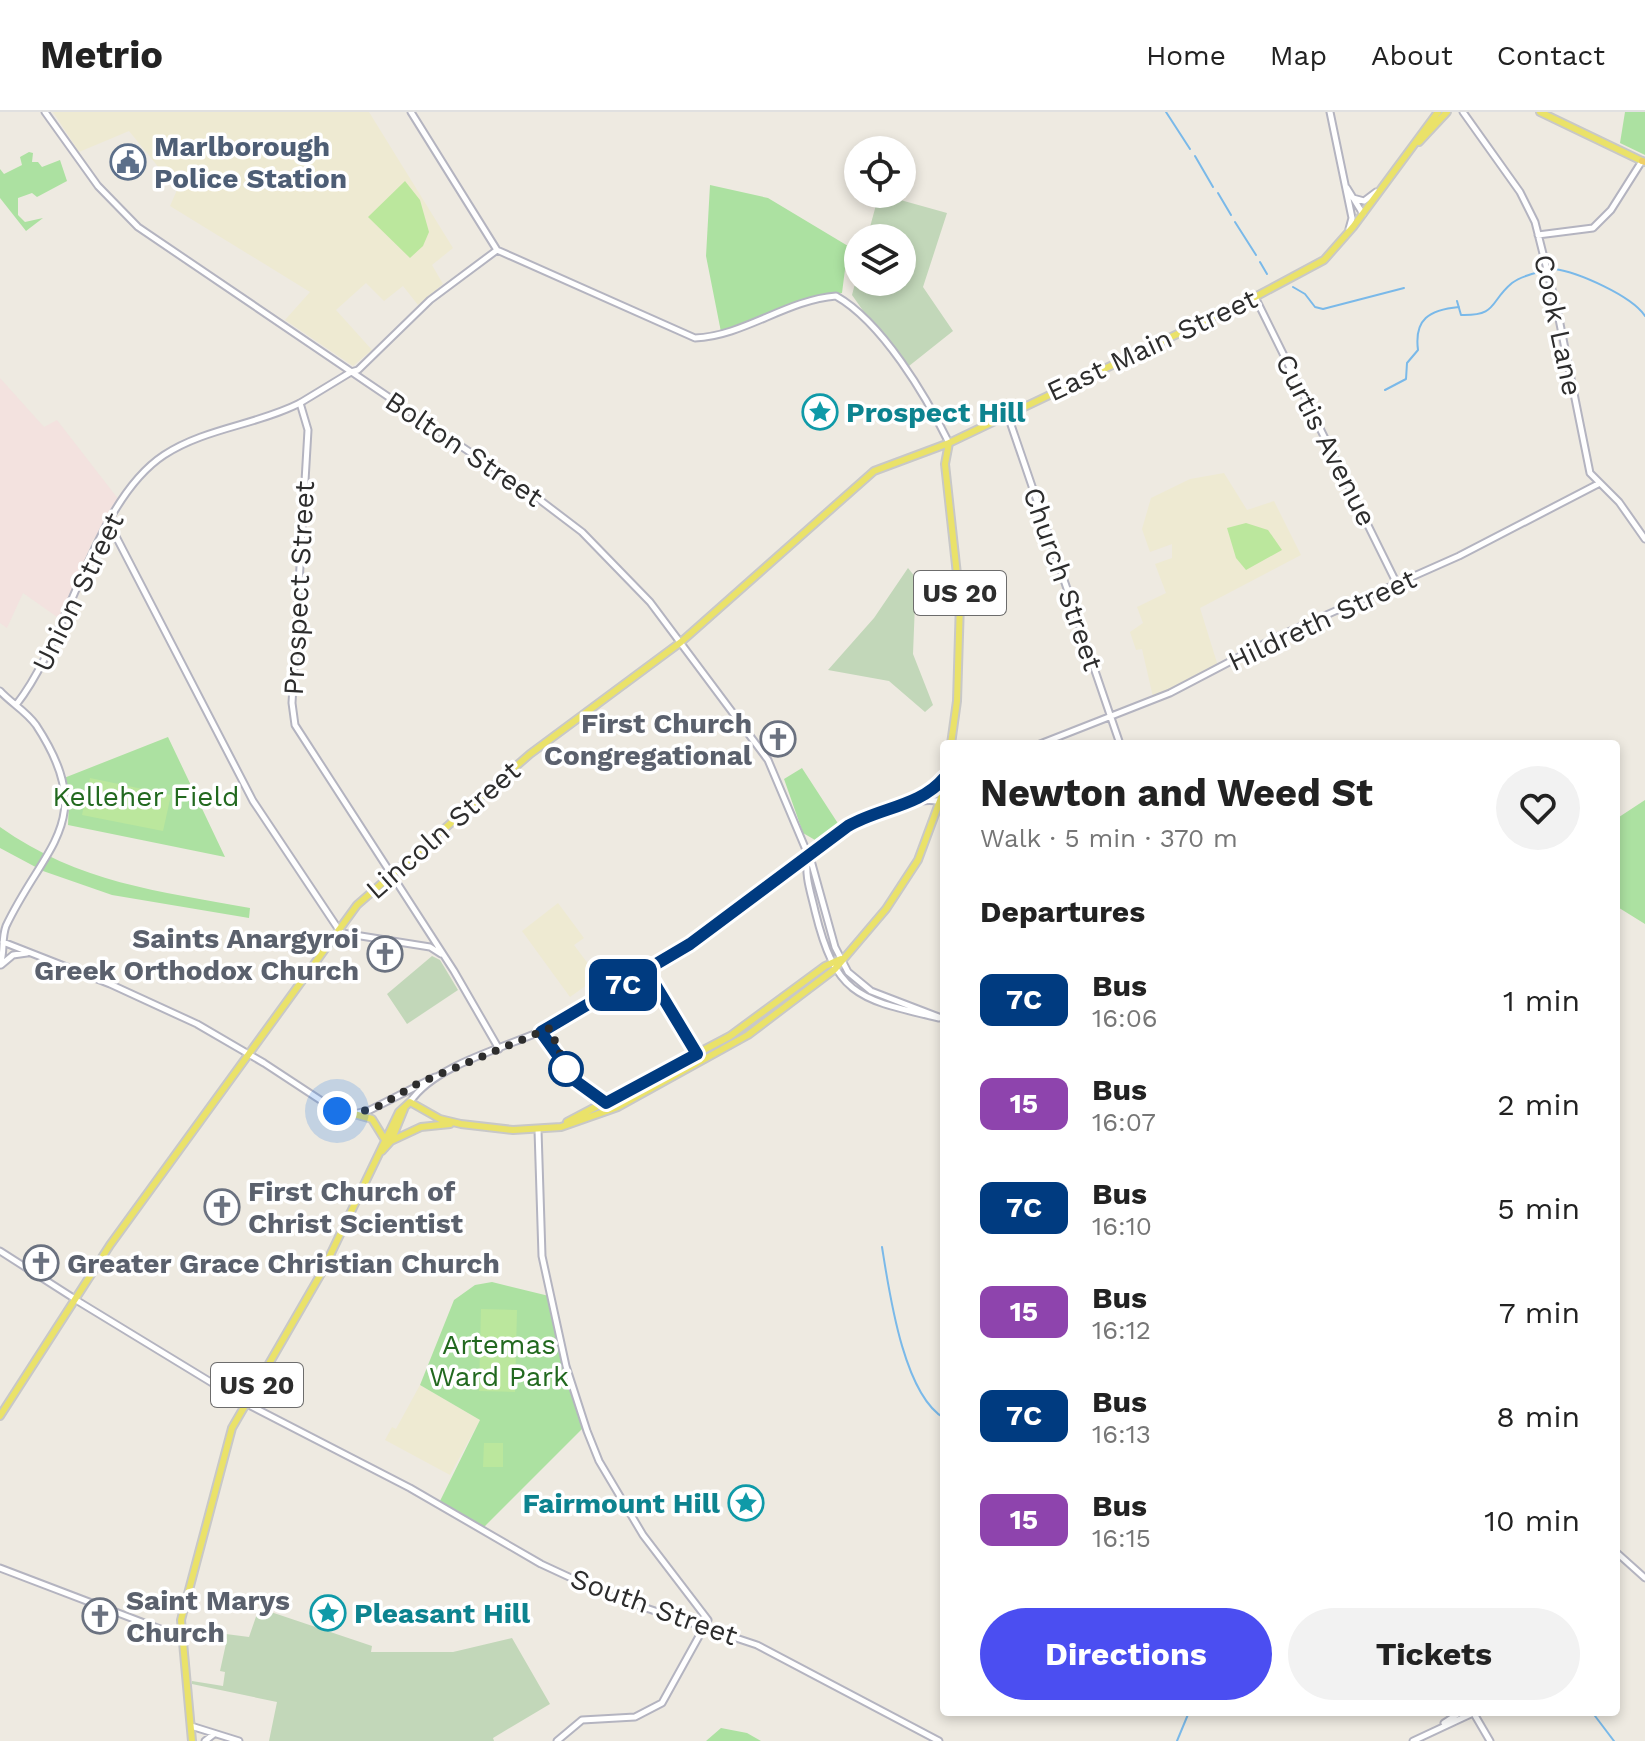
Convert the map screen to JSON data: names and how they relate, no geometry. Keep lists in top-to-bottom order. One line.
{"streets":{"main road":["East Main Street","US 20","Lincoln Street"],"street":["Cook Lane","Curtis Avenue","Bolton Street","Church Street","Prospect Street","Union Street","Hildreth Street","South Street"]},"crossings":[["Cook Lane","Hildreth Street"],["East Main Street","Curtis Avenue"],["East Main Street","Church Street"],["East Main Street","US 20"],["East Main Street","Lincoln Street"],["Curtis Avenue","Hildreth Street"],["Bolton Street","Union Street"],["Bolton Street","Lincoln Street"],["Church Street","Hildreth Street"],["Prospect Street","Union Street"],["Prospect Street","Lincoln Street"],["US 20","Lincoln Street"],["US 20","South Street"],["Lincoln Street","South Street"]],"parks":["Kelleher Field","Artemas Ward Park"],"places":{"public building":["Marlborough Police Station"],"place":["Prospect Hill","Fairmount Hill","Pleasant Hill"],"church":["First Church Congregational","Saints Anargyroi Greek Orthodox Church","First Church of Christ Scientist","Greater Grace Christian Church","Saint Marys Church"]},"lines":["bus line 7C"],"page":{"header":"Metrio","nav":["Home","Map","About","Contact"],"on_map":"7C","heading":[["Newton and Weed St","Walk · 5 min · 370 m"],"Departures"],"list":[{"mark":"7C","name":"Bus","note":"16:06","value":"1 min"},{"mark":"15","name":"Bus","note":"16:07","value":"2 min"},{"mark":"7C","name":"Bus","note":"16:10","value":"5 min"},{"mark":"15","name":"Bus","note":"16:12","value":"7 min"},{"mark":"7C","name":"Bus","note":"16:13","value":"8 min"},{"mark":"15","name":"Bus","note":"16:15","value":"10 min"}],"buttons":["Directions","Tickets"]}}
